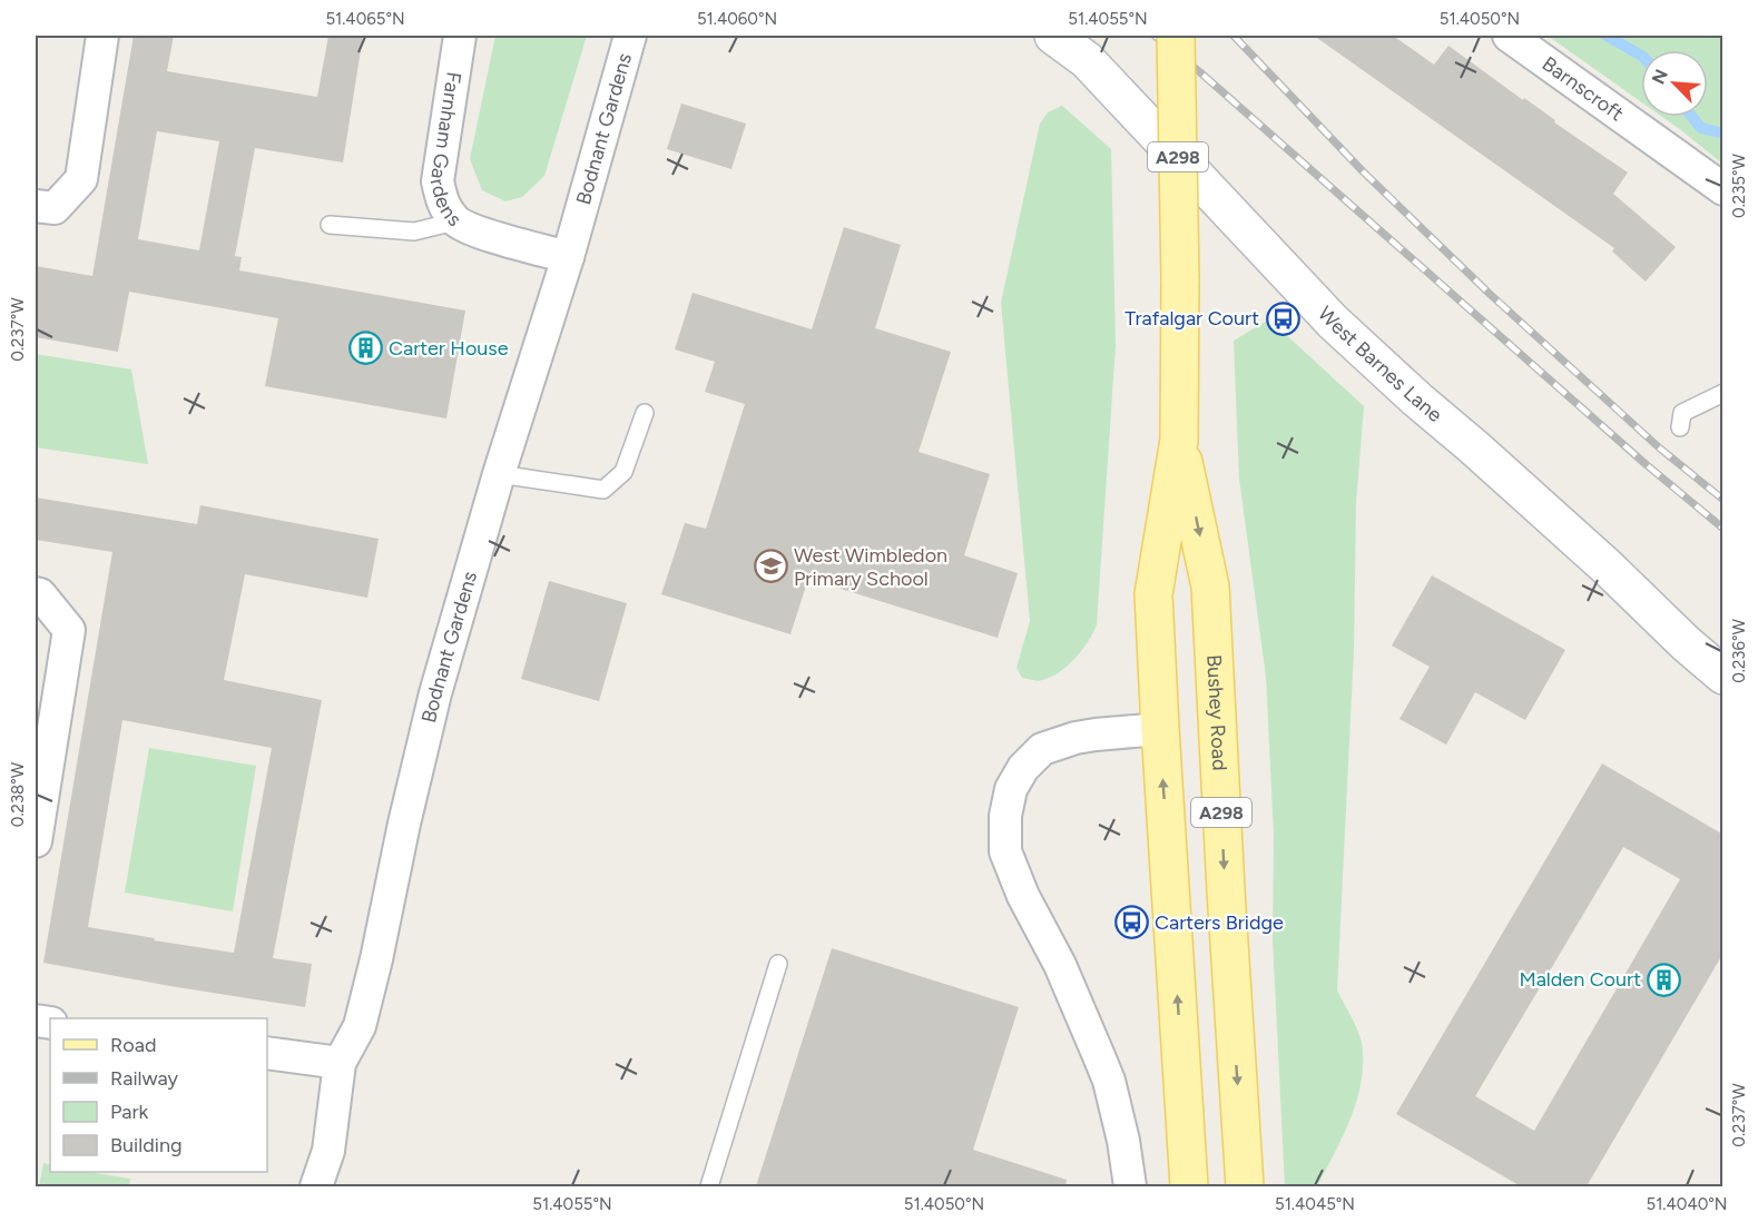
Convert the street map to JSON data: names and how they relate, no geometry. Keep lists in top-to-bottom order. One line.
{"streets":{"main road":["A298","West Barnes Lane","Bushey Road"],"street":["Barnscroft","Bodnant Gardens","Farnham Gardens"]},"crossings":[["Bodnant Gardens","Farnham Gardens"]],"places":{"bus stop":["Trafalgar Court","Carters Bridge"],"building":["Carter House","Malden Court"],"school or university":["West Wimbledon Primary School"]},"legend":["Road","Railway","Park","Building"],"north":"top left","coordinates":["51.4065°N","51.4060°N","51.4055°N","51.4050°N","0.235°W","0.237°W","0.236°W","0.238°W","51.4045°N","51.4040°N"]}
